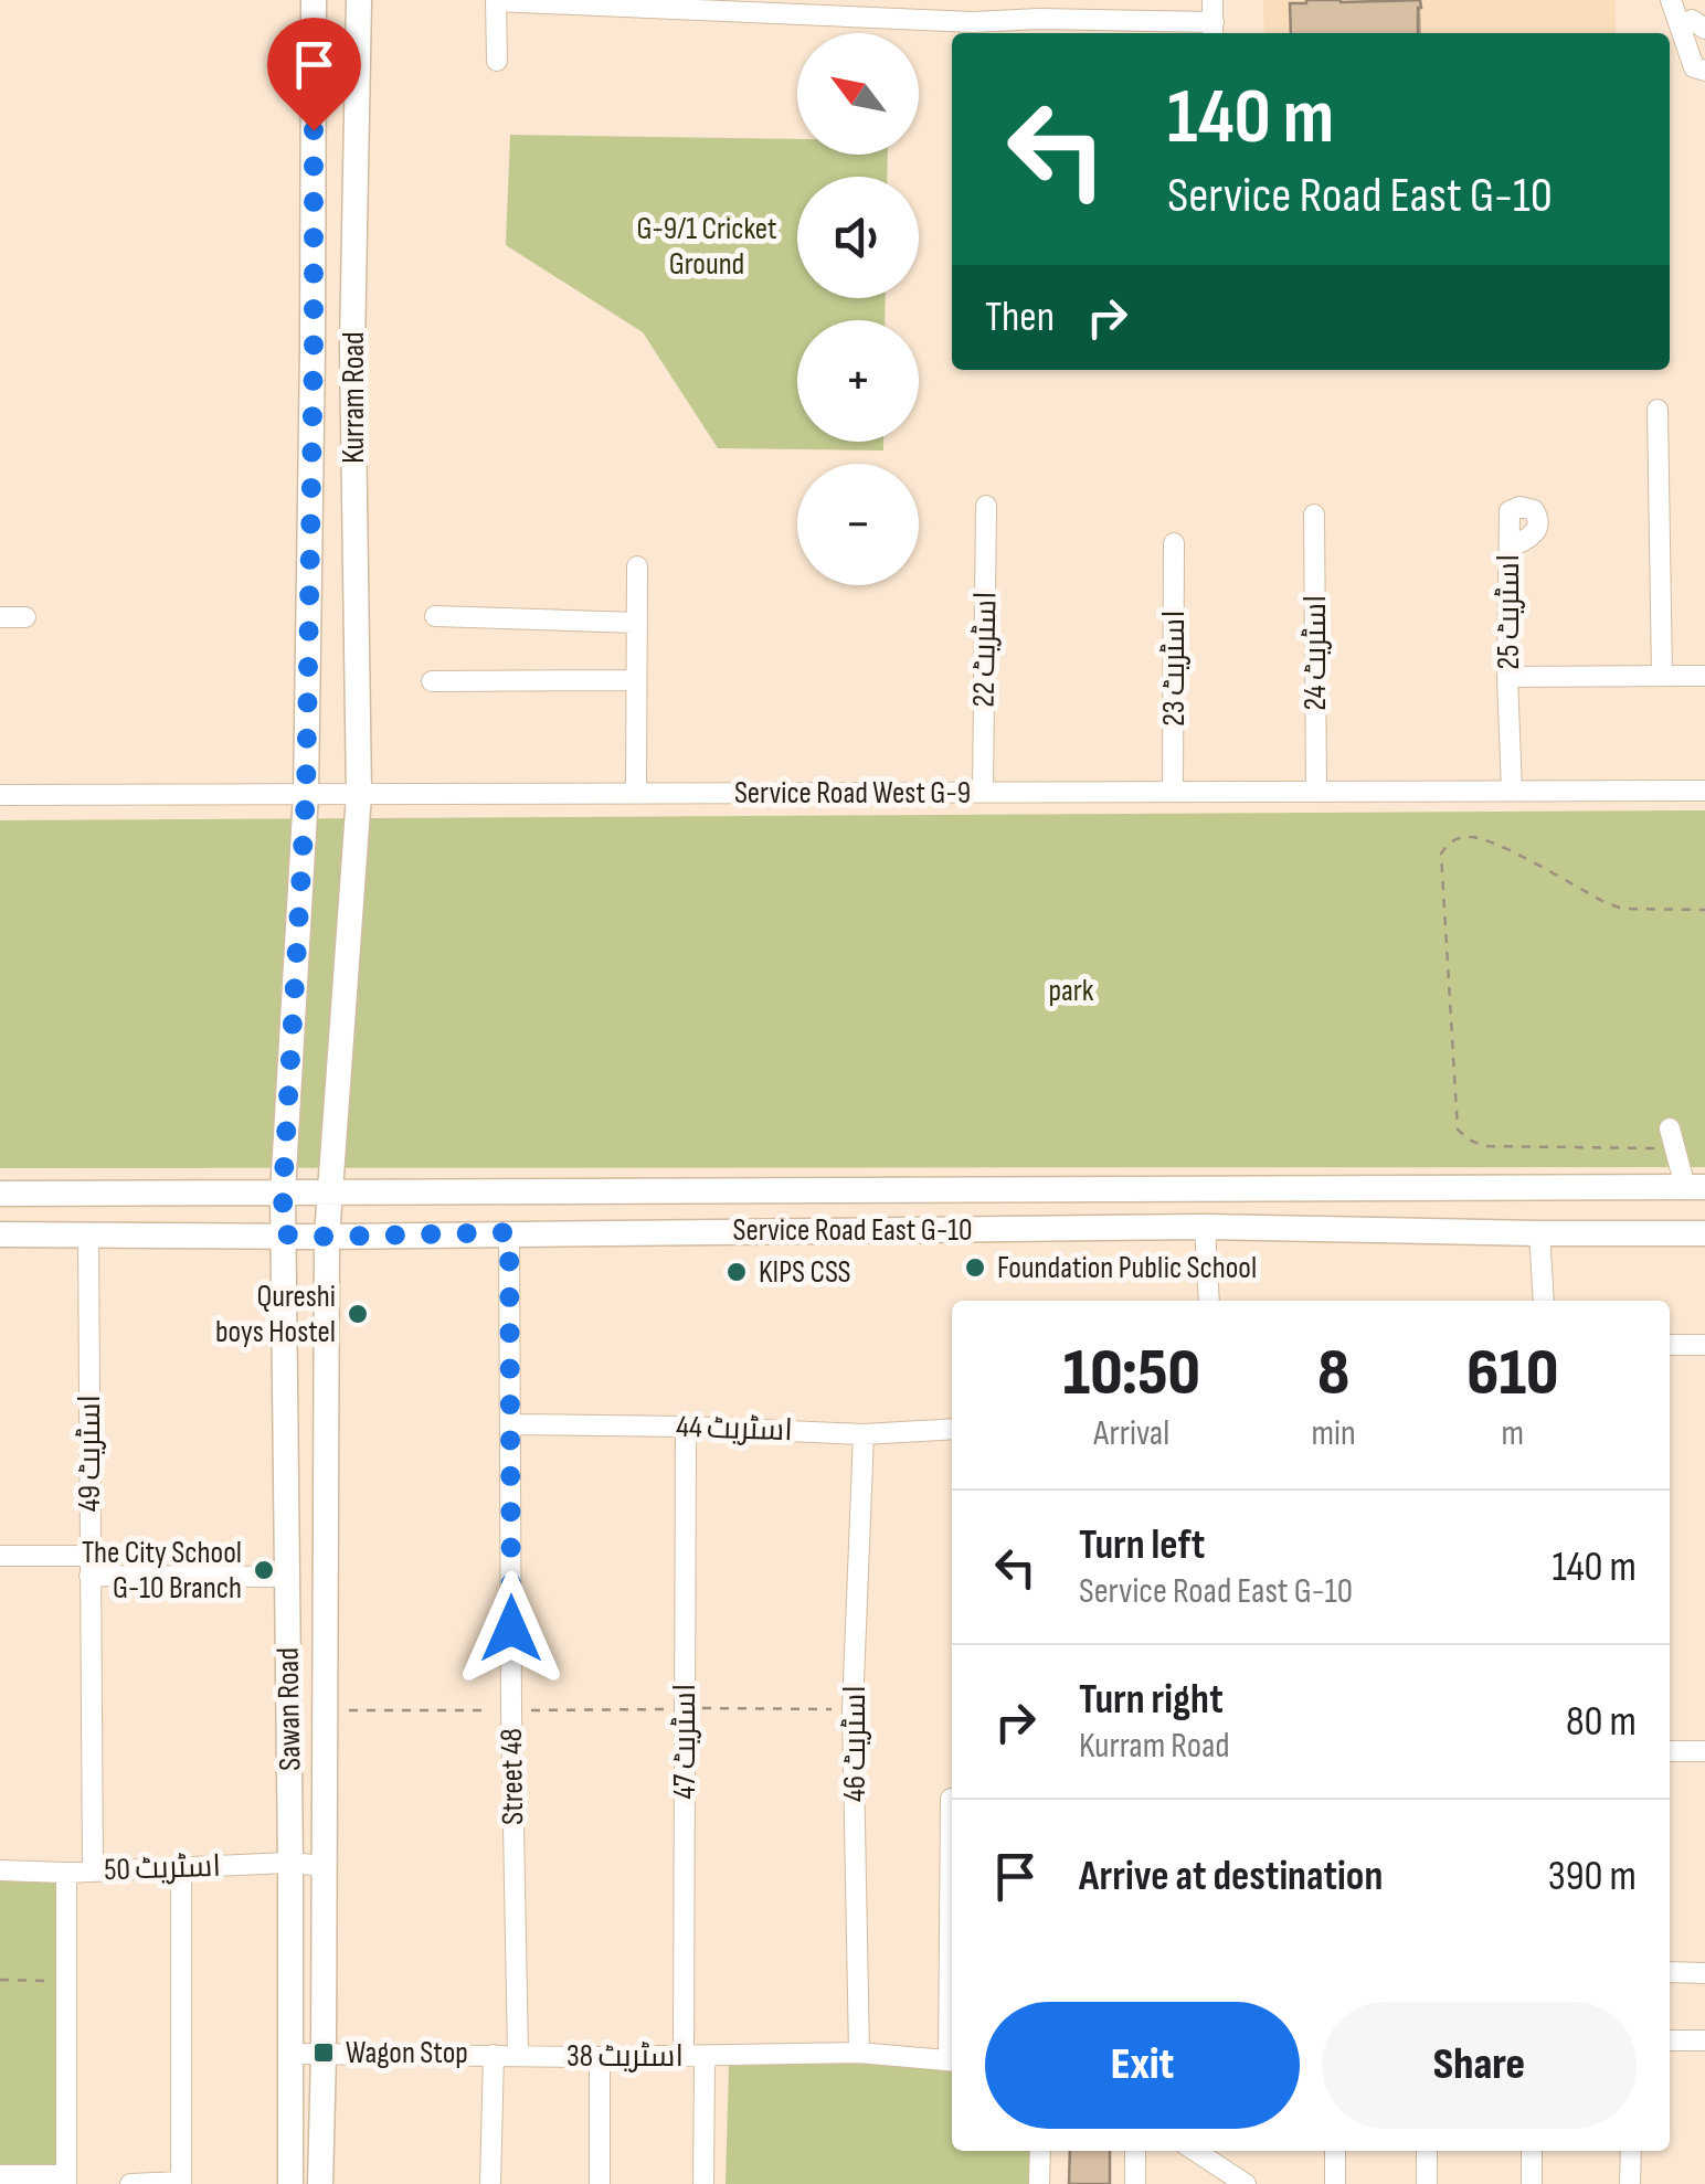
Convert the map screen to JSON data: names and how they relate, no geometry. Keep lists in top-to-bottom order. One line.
{"streets":{"main road":["Kurram Road","Service Road East G-10","Sawan Road"],"street":["اسٹریٹ 25","اسٹریٹ 22","اسٹریٹ 24","اسٹریٹ 23","Service Road West G-9","اسٹریٹ 44","اسٹریٹ 49","اسٹریٹ 47","اسٹریٹ 46","Street 48","اسٹریٹ 50","اسٹریٹ 38"]},"crossings":[["Kurram Road","Service Road West G-9"],["Kurram Road","Service Road East G-10"],["Kurram Road","Sawan Road"],["اسٹریٹ 25","Service Road West G-9"],["اسٹریٹ 22","Service Road West G-9"],["اسٹریٹ 24","Service Road West G-9"],["اسٹریٹ 23","Service Road West G-9"],["Service Road East G-10","اسٹریٹ 49"],["Service Road East G-10","Sawan Road"],["Service Road East G-10","Street 48"],["اسٹریٹ 44","اسٹریٹ 47"],["اسٹریٹ 44","اسٹریٹ 46"],["اسٹریٹ 44","Street 48"],["اسٹریٹ 49","اسٹریٹ 50"],["Sawan Road","اسٹریٹ 50"],["Sawan Road","اسٹریٹ 38"],["اسٹریٹ 47","اسٹریٹ 38"],["اسٹریٹ 46","اسٹریٹ 38"],["Street 48","اسٹریٹ 38"]],"parks":["G-9/1 Cricket Ground","park"],"places":{"other":["Foundation Public School","KIPS CSS","Qureshi boys Hostel","The City School G-10 Branch"],"transit":["Wagon Stop"]},"north":"top left","page":{"map_buttons":["+","−"],"turn":["140 m","Service Road East G-10"],"then":"Then","eta":["10:50","Arrival","8","min","610","m"],"list":[{"name":"Turn left","note":"Service Road East G-10","value":"140 m"},{"name":"Turn right","note":"Kurram Road","value":"80 m"},{"name":"Arrive at destination","value":"390 m"}],"buttons":["Exit","Share"]}}
